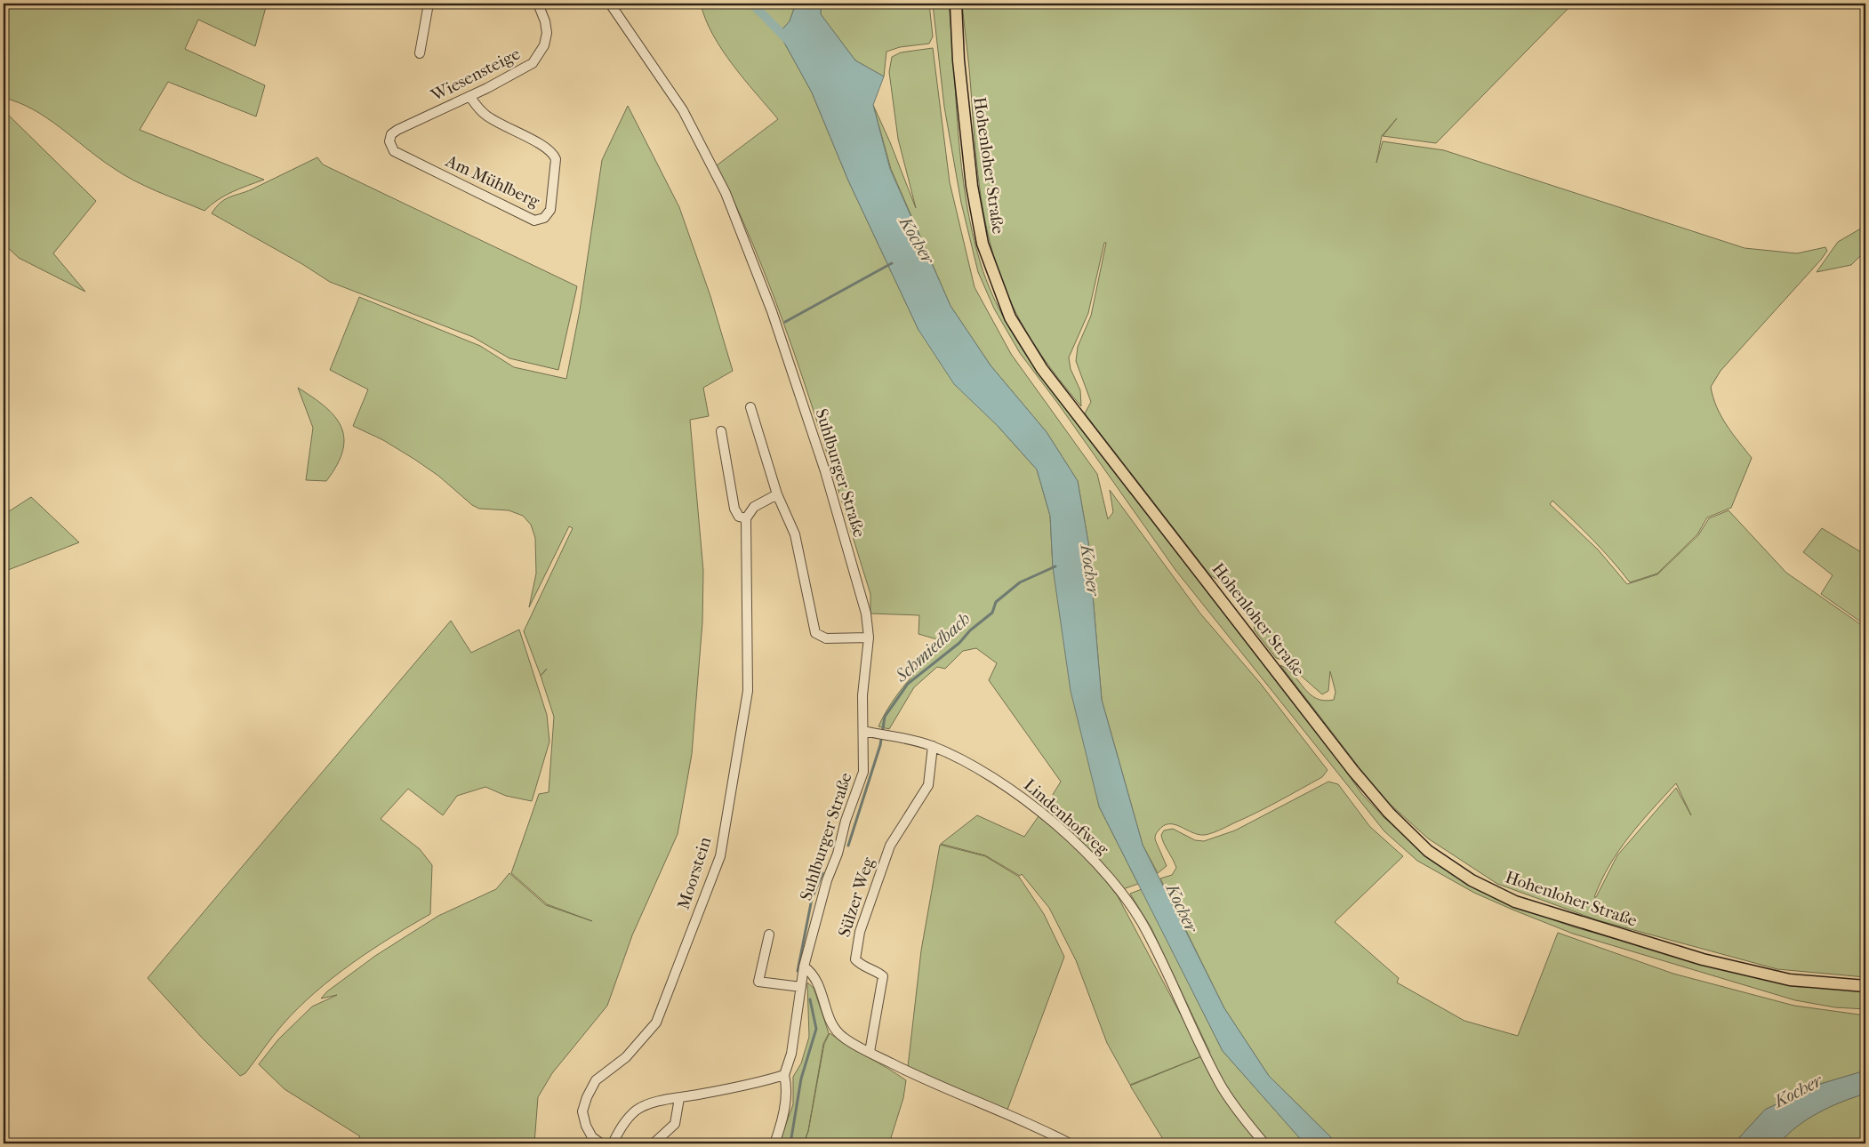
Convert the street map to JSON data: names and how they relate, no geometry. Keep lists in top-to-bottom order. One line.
{"streets":{"main road":["Hohenloher Straße"],"street":["Wiesensteige","Am Mühlberg","Suhlburger Straße","Lindenhofweg","Moorstein","Sülzer Weg"]},"crossings":[["Wiesensteige","Am Mühlberg"],["Suhlburger Straße","Lindenhofweg"],["Lindenhofweg","Sülzer Weg"]],"water":["Kocher","Schmiedbach"]}
